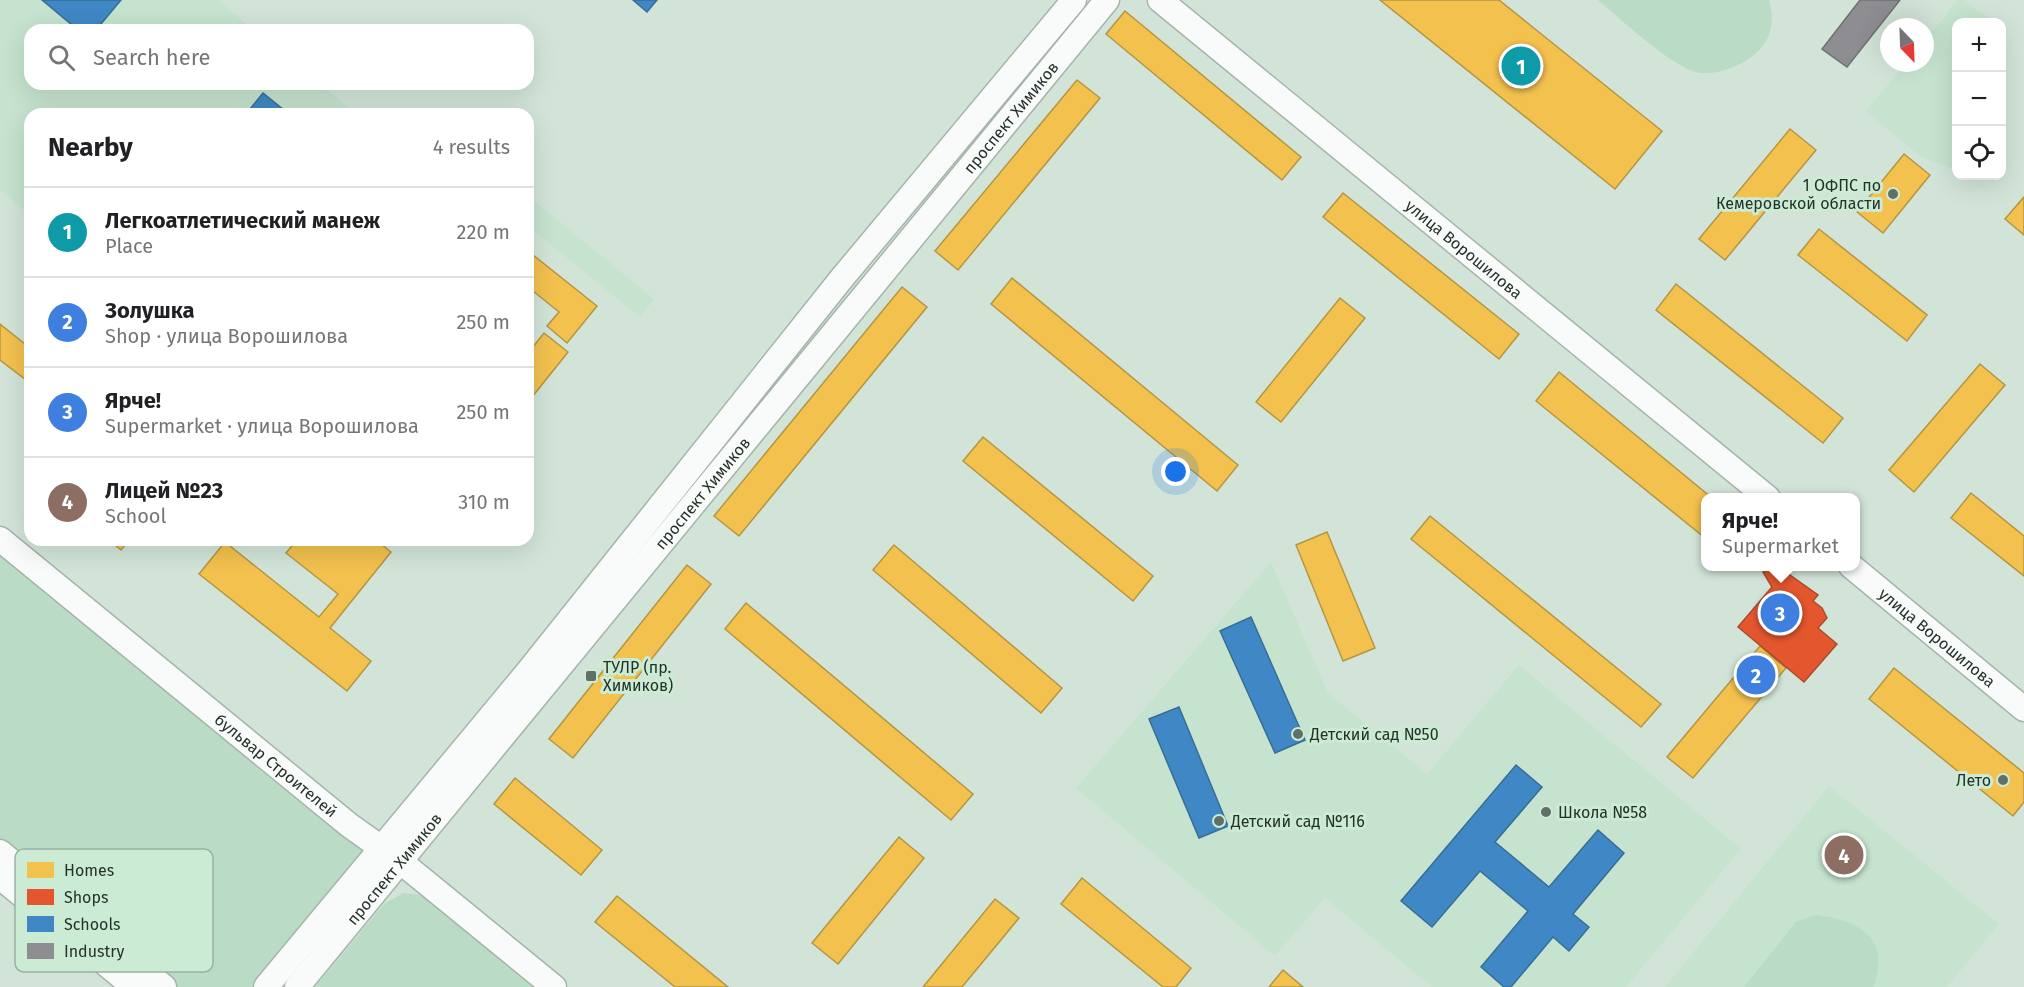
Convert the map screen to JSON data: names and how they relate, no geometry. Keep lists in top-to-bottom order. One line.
{"streets":{"main road":["проспект Химиков","улица Ворошилова","бульвар Строителей"]},"crossings":[["проспект Химиков","бульвар Строителей"]],"places":{"other":["1 ОФПС по Кемеровской области","Детский сад №50","Лето","Школа №58","Детский сад №116"],"transit":["ТУЛР (пр. Химиков)"]},"legend":["Homes","Shops","Schools","Industry"],"north":"bottom right","page":{"map_buttons":["+","−"],"search":"Search here","pins":["1","3","2","4"],"heading":["Nearby","4 results"],"list":[{"mark":"1","name":"Легкоатлетический манеж","note":"Place","value":"220 m"},{"mark":"2","name":"Золушка","note":"Shop · улица Ворошилова","value":"250 m"},{"mark":"3","name":"Ярче!","note":"Supermarket · улица Ворошилова","value":"250 m"},{"mark":"4","name":"Лицей №23","note":"School","value":"310 m"}],"popup":["Ярче!","Supermarket"]}}
